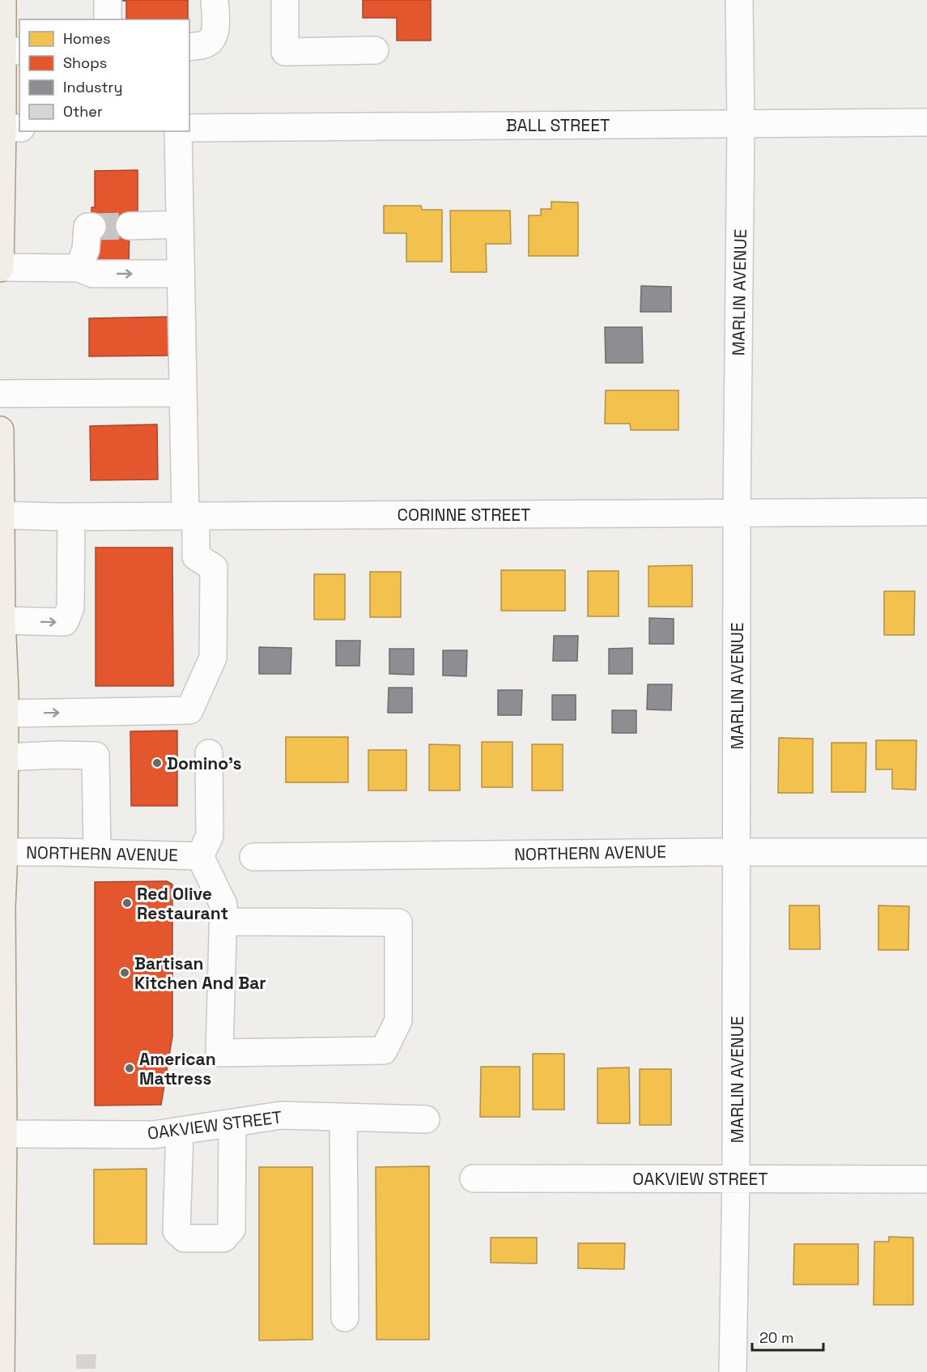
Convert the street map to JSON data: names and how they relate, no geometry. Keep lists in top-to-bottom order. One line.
{"streets":{"street":["BALL STREET","MARLIN AVENUE","CORINNE STREET","NORTHERN AVENUE","OAKVIEW STREET"]},"crossings":[["BALL STREET","MARLIN AVENUE"],["MARLIN AVENUE","CORINNE STREET"],["MARLIN AVENUE","NORTHERN AVENUE"],["MARLIN AVENUE","OAKVIEW STREET"]],"places":["Domino's","Red Olive Restaurant","Bartisan Kitchen And Bar","American Mattress"],"legend":["Homes","Shops","Industry","Other"],"scale_bar":"20 m"}
